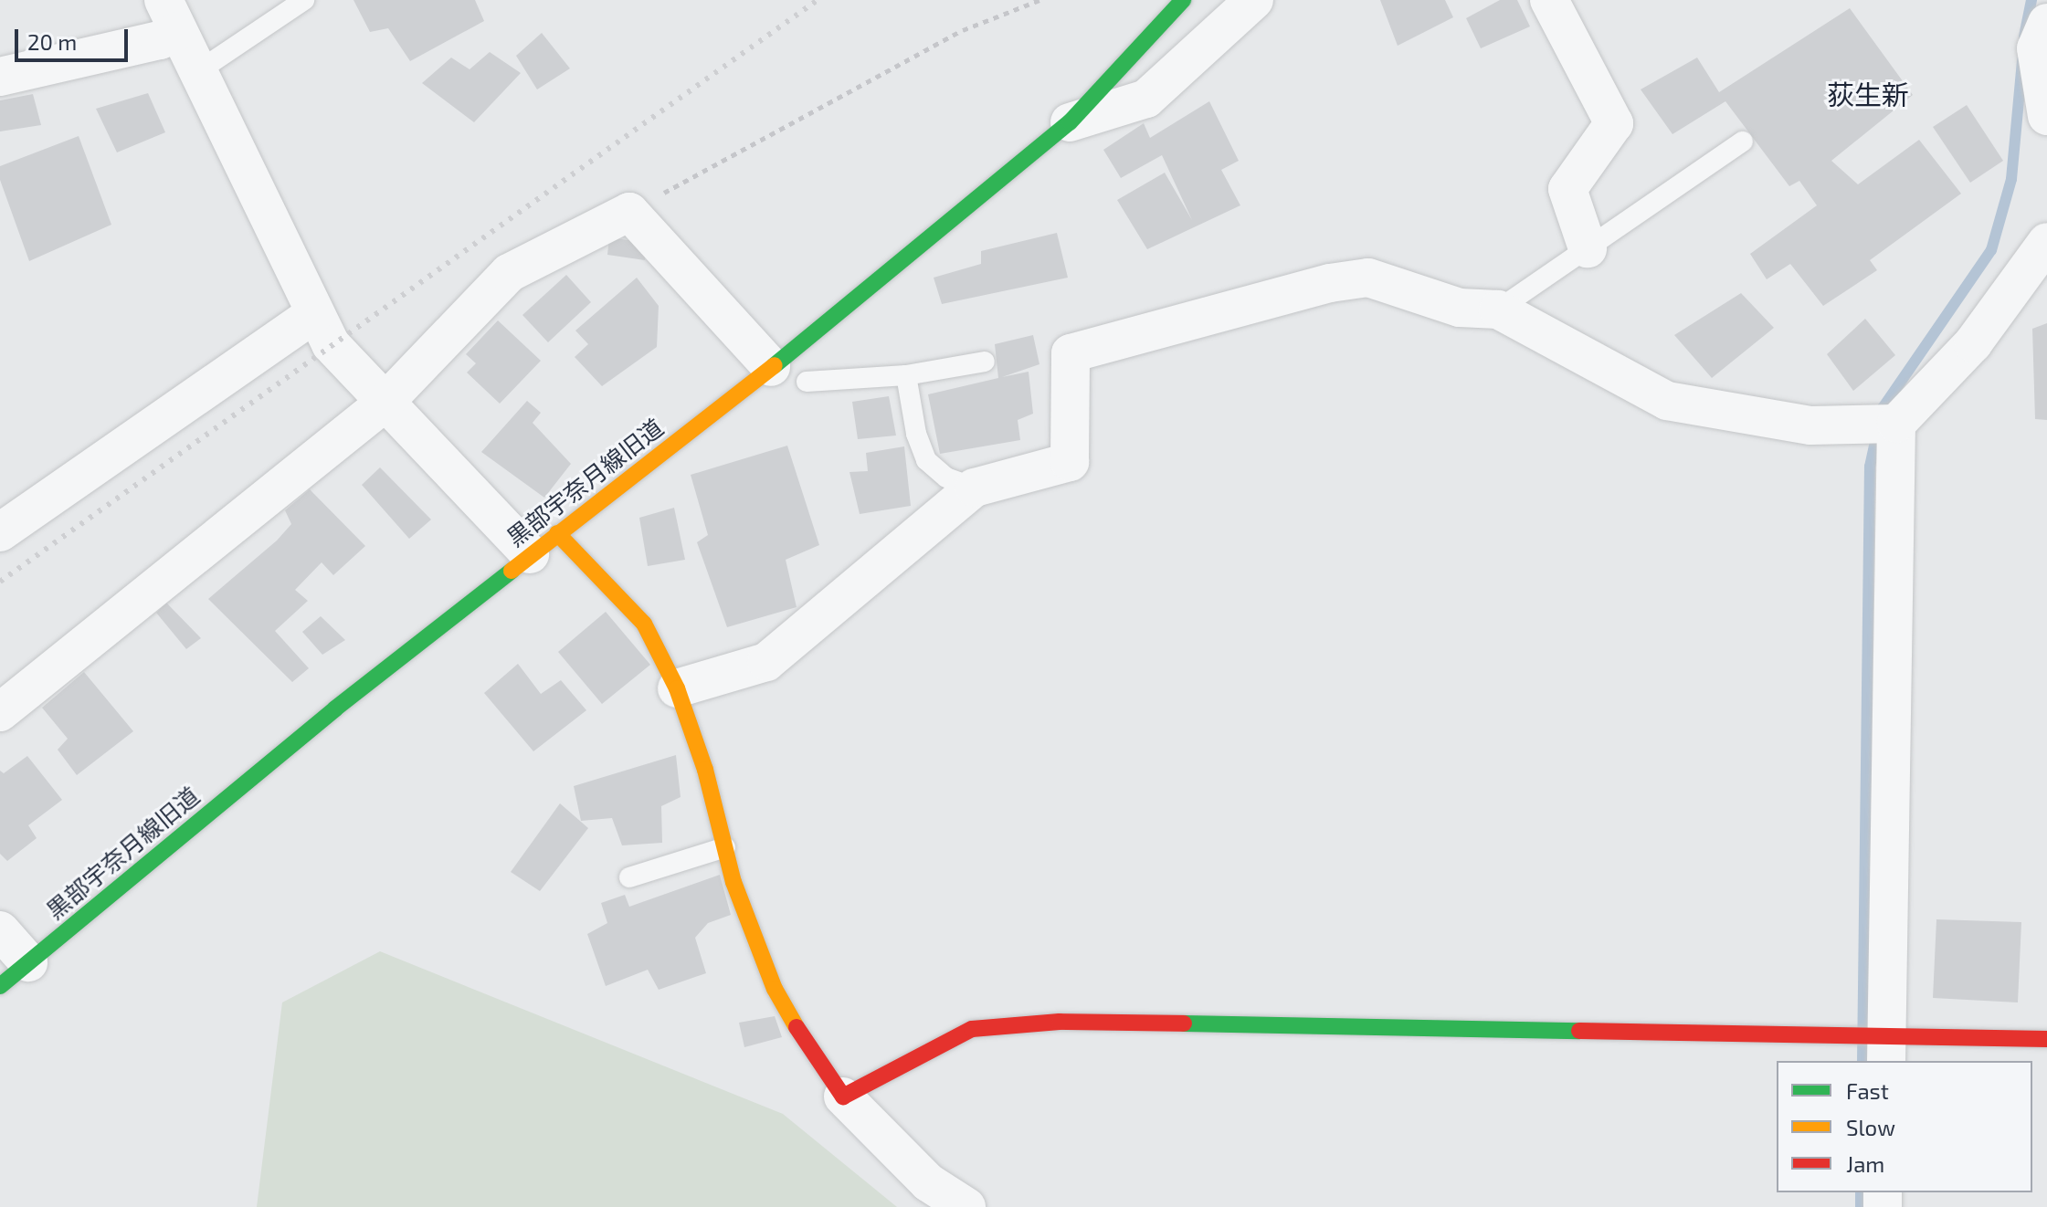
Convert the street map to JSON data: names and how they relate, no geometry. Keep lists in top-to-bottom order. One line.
{"streets":{"street":["黒部宇奈月線旧道"]},"districts":["荻生新"],"legend":["Fast","Slow","Jam"],"scale_bar":"20 m"}
